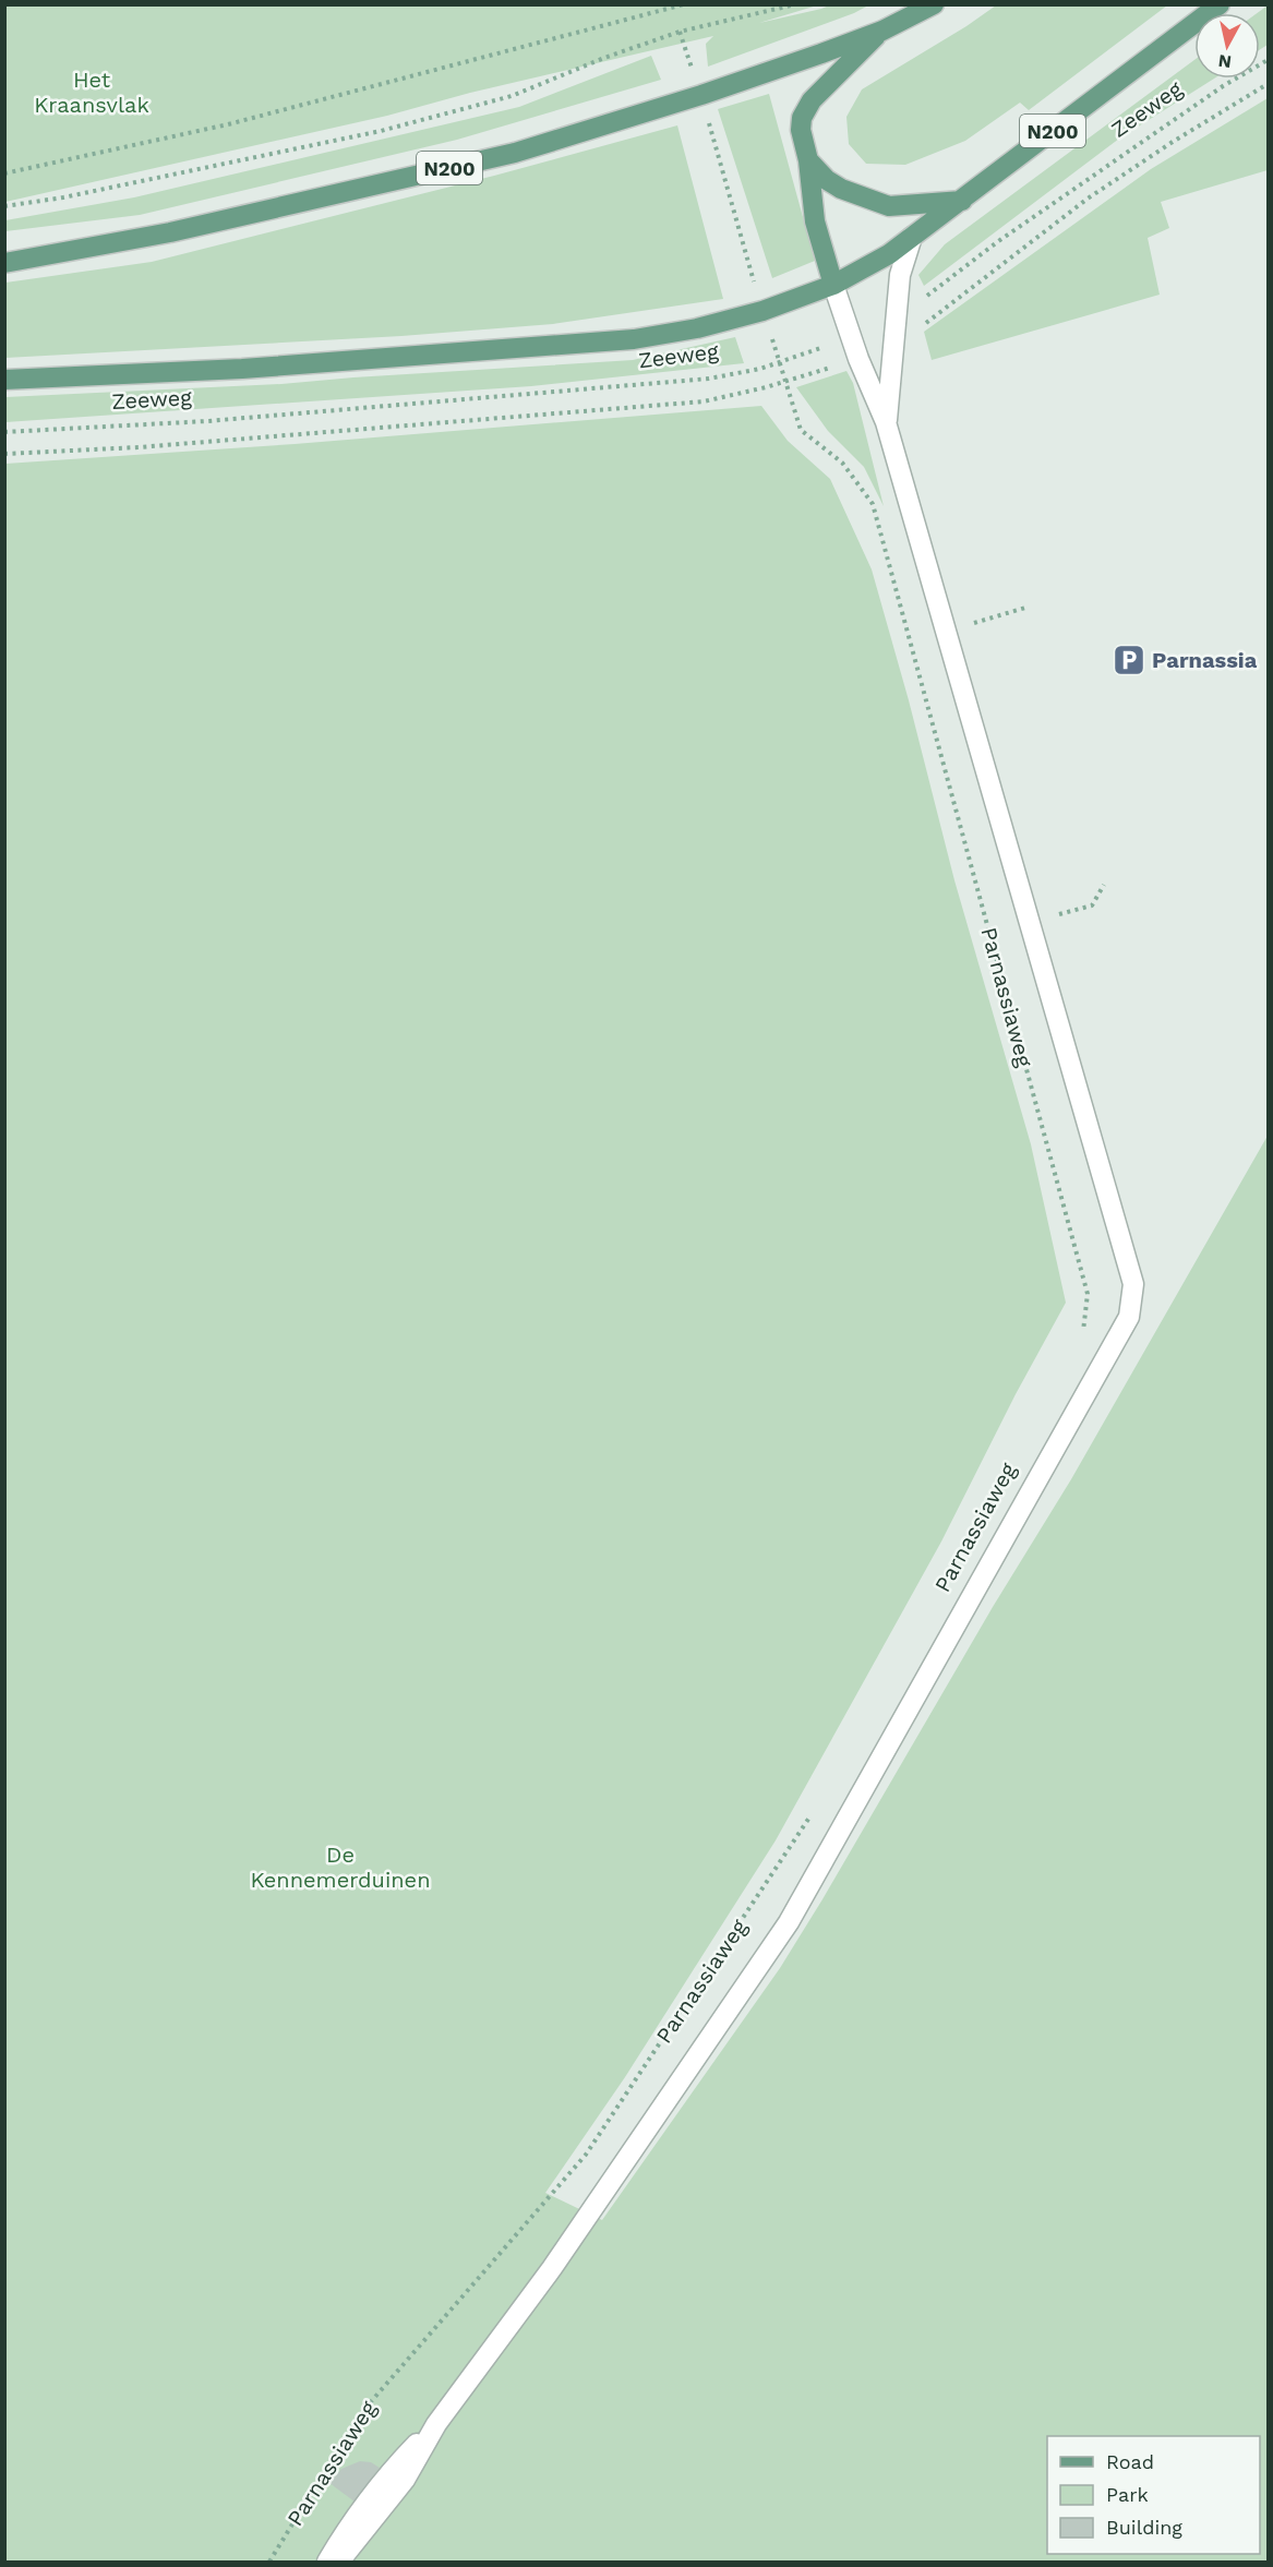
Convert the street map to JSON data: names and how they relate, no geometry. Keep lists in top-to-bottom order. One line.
{"streets":{"main road":["Zeeweg","N200"],"street":["Parnassiaweg"]},"crossings":[["Zeeweg","N200"],["Zeeweg","Parnassiaweg"],["N200","Parnassiaweg"]],"parks":["Het Kraansvlak","De Kennemerduinen"],"places":{"parking":["Parnassia"]},"legend":["Road","Park","Building"],"north":"bottom"}
